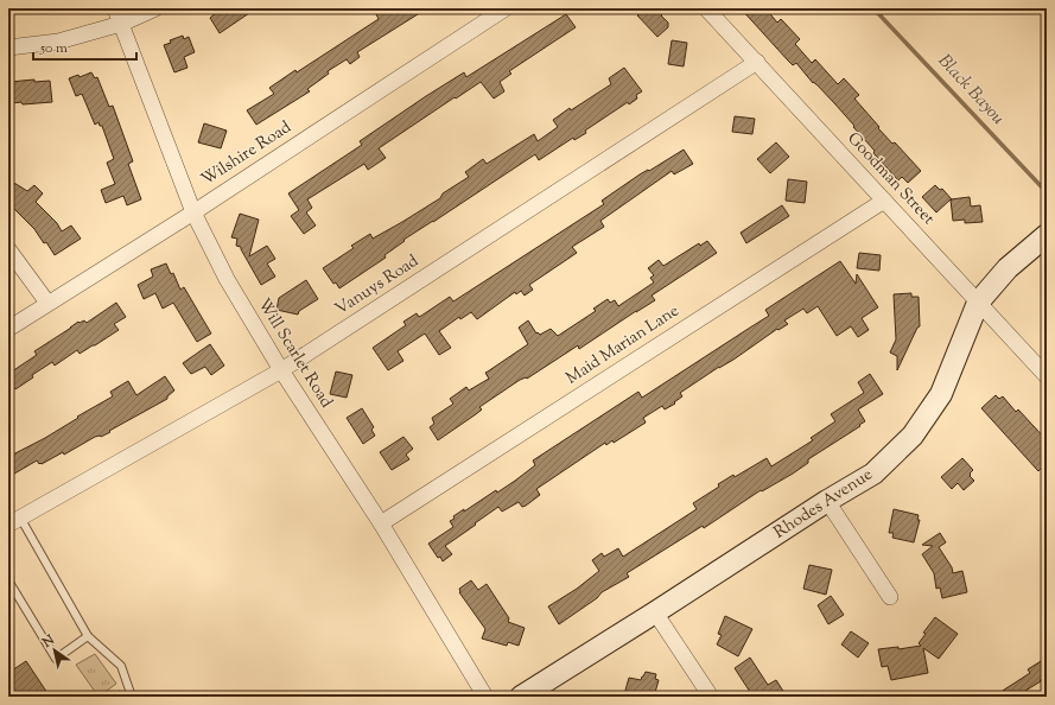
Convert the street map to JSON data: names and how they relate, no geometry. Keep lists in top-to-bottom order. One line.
{"streets":{"main road":["Rhodes Avenue"],"street":["Wilshire Road","Goodman Street","Vanuys Road","Maid Marian Lane","Will Scarlet Road"]},"crossings":[["Wilshire Road","Will Scarlet Road"],["Goodman Street","Vanuys Road"],["Goodman Street","Maid Marian Lane"],["Goodman Street","Rhodes Avenue"],["Vanuys Road","Will Scarlet Road"],["Maid Marian Lane","Will Scarlet Road"]],"water":["Black Bayou"],"scale_bar":"50 m","north":"top left"}
